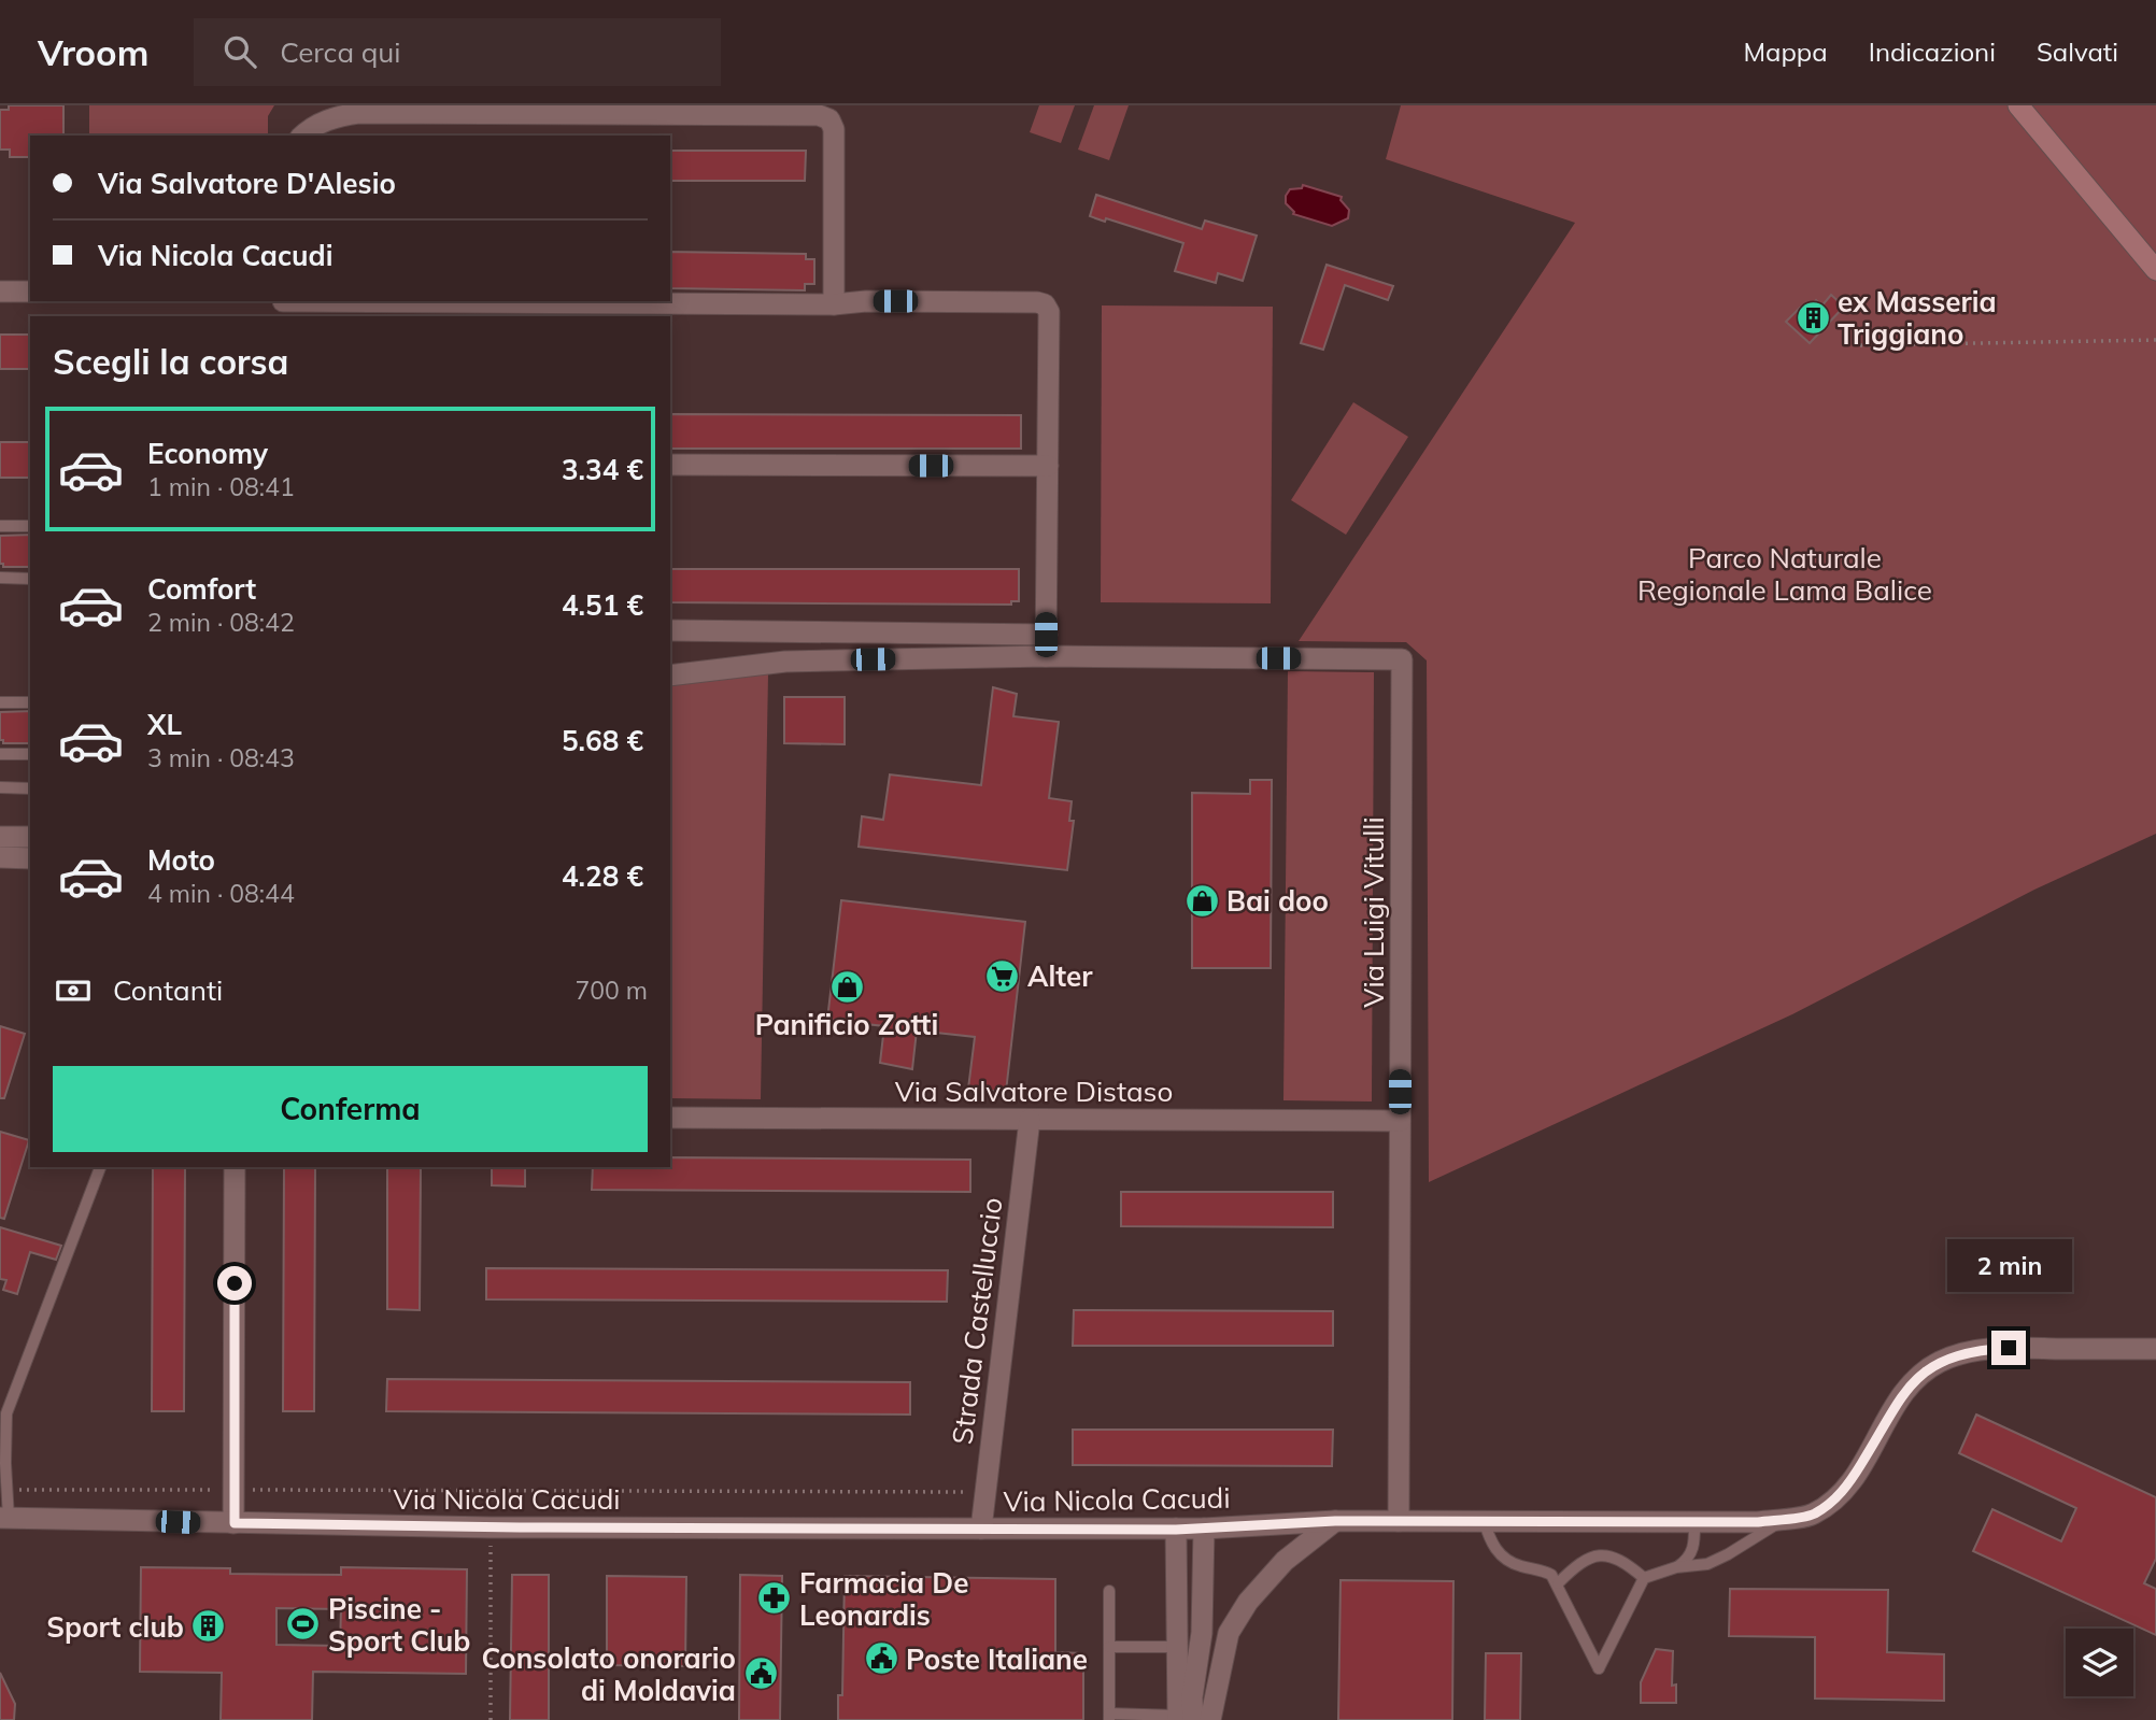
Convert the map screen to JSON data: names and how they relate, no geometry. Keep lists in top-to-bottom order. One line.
{"streets":{"street":["Via Luigi Vitulli","Via Salvatore Distaso","Strada Castelluccio","Via Nicola Cacudi"]},"crossings":[["Via Luigi Vitulli","Via Salvatore Distaso"],["Via Luigi Vitulli","Via Nicola Cacudi"],["Via Salvatore Distaso","Strada Castelluccio"],["Strada Castelluccio","Via Nicola Cacudi"]],"parks":["Parco Naturale Regionale Lama Balice"],"places":{"building":["ex Masseria Triggiano","Sport club"],"shop":["Bai doo","Panificio Zotti"],"supermarket":["Alter"],"pharmacy":["Farmacia De Leonardis"],"sports":["Piscine - Sport Club"],"public building":["Poste Italiane","Consolato onorario di Moldavia"]},"page":{"header":"Vroom","search":"Cerca qui","nav":["Mappa","Indicazioni","Salvati"],"banner":["Via Salvatore D'Alesio","Via Nicola Cacudi"],"heading":"Scegli la corsa","list":[{"name":"Economy","note":"1 min · 08:41","value":"3.34 €"},{"name":"Comfort","note":"2 min · 08:42","value":"4.51 €"},{"name":"XL","note":"3 min · 08:43","value":"5.68 €"},{"name":"Moto","note":"4 min · 08:44","value":"4.28 €"}],"pay":["Contanti","700 m"],"buttons":"Conferma","bubble":"2 min"}}
